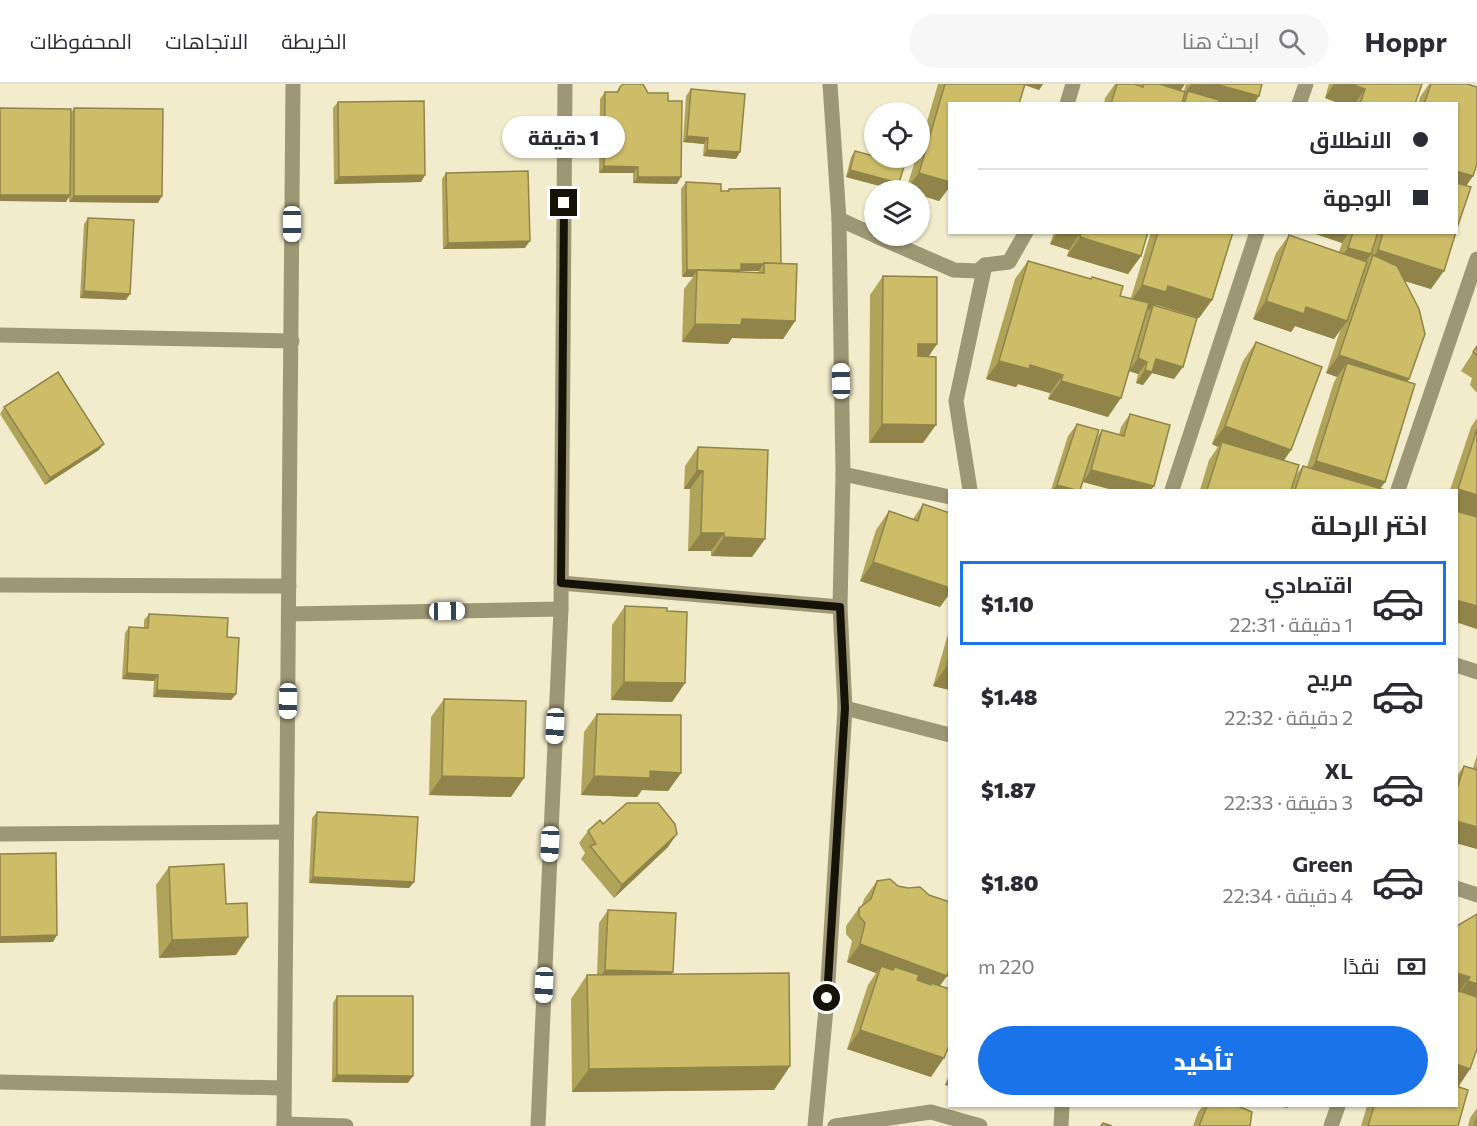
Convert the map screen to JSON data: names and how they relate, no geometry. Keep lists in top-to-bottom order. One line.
{"page":{"header":"Hoppr","search":"ابحث هنا","nav":["الخريطة","الاتجاهات","المحفوظات"],"banner":["الانطلاق","الوجهة"],"bubble":"1 دقيقة","heading":"اختر الرحلة","list":[{"name":"اقتصادي","note":"1 دقيقة · 22:31","value":"$1.10"},{"name":"مريح","note":"2 دقيقة · 22:32","value":"$1.48"},{"name":"XL","note":"3 دقيقة · 22:33","value":"$1.87"},{"name":"Green","note":"4 دقيقة · 22:34","value":"$1.80"}],"pay":["نقدًا","220 m"],"buttons":"تأكيد"}}
